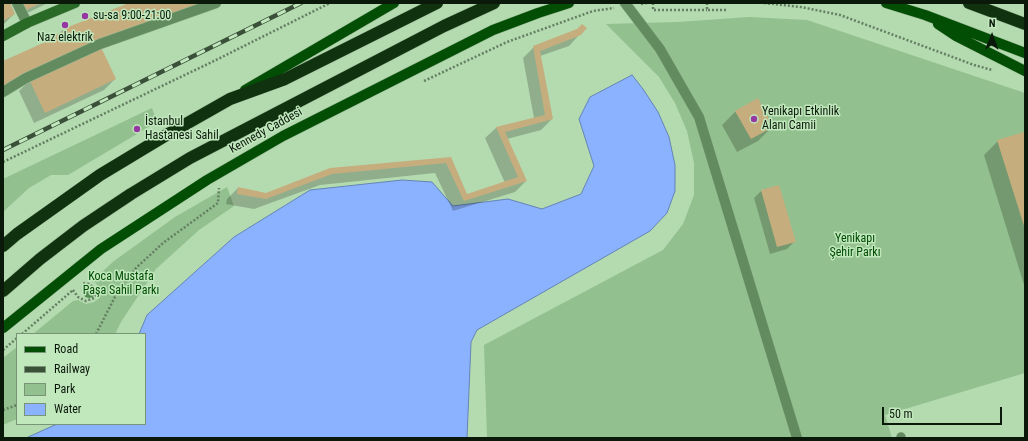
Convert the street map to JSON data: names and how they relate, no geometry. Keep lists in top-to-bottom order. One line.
{"streets":{"main road":["Kennedy Caddesi"]},"parks":["Yenikapı Şehir Parkı","Koca Mustafa Paşa Sahil Parkı"],"places":["su-sa 9:00-21:00","Naz elektrik","Yenikapı Etkinlik Alanı Camii","İstanbul Hastanesi Sahil"],"legend":["Road","Railway","Park","Water"],"scale_bar":"50 m","north":"top"}
